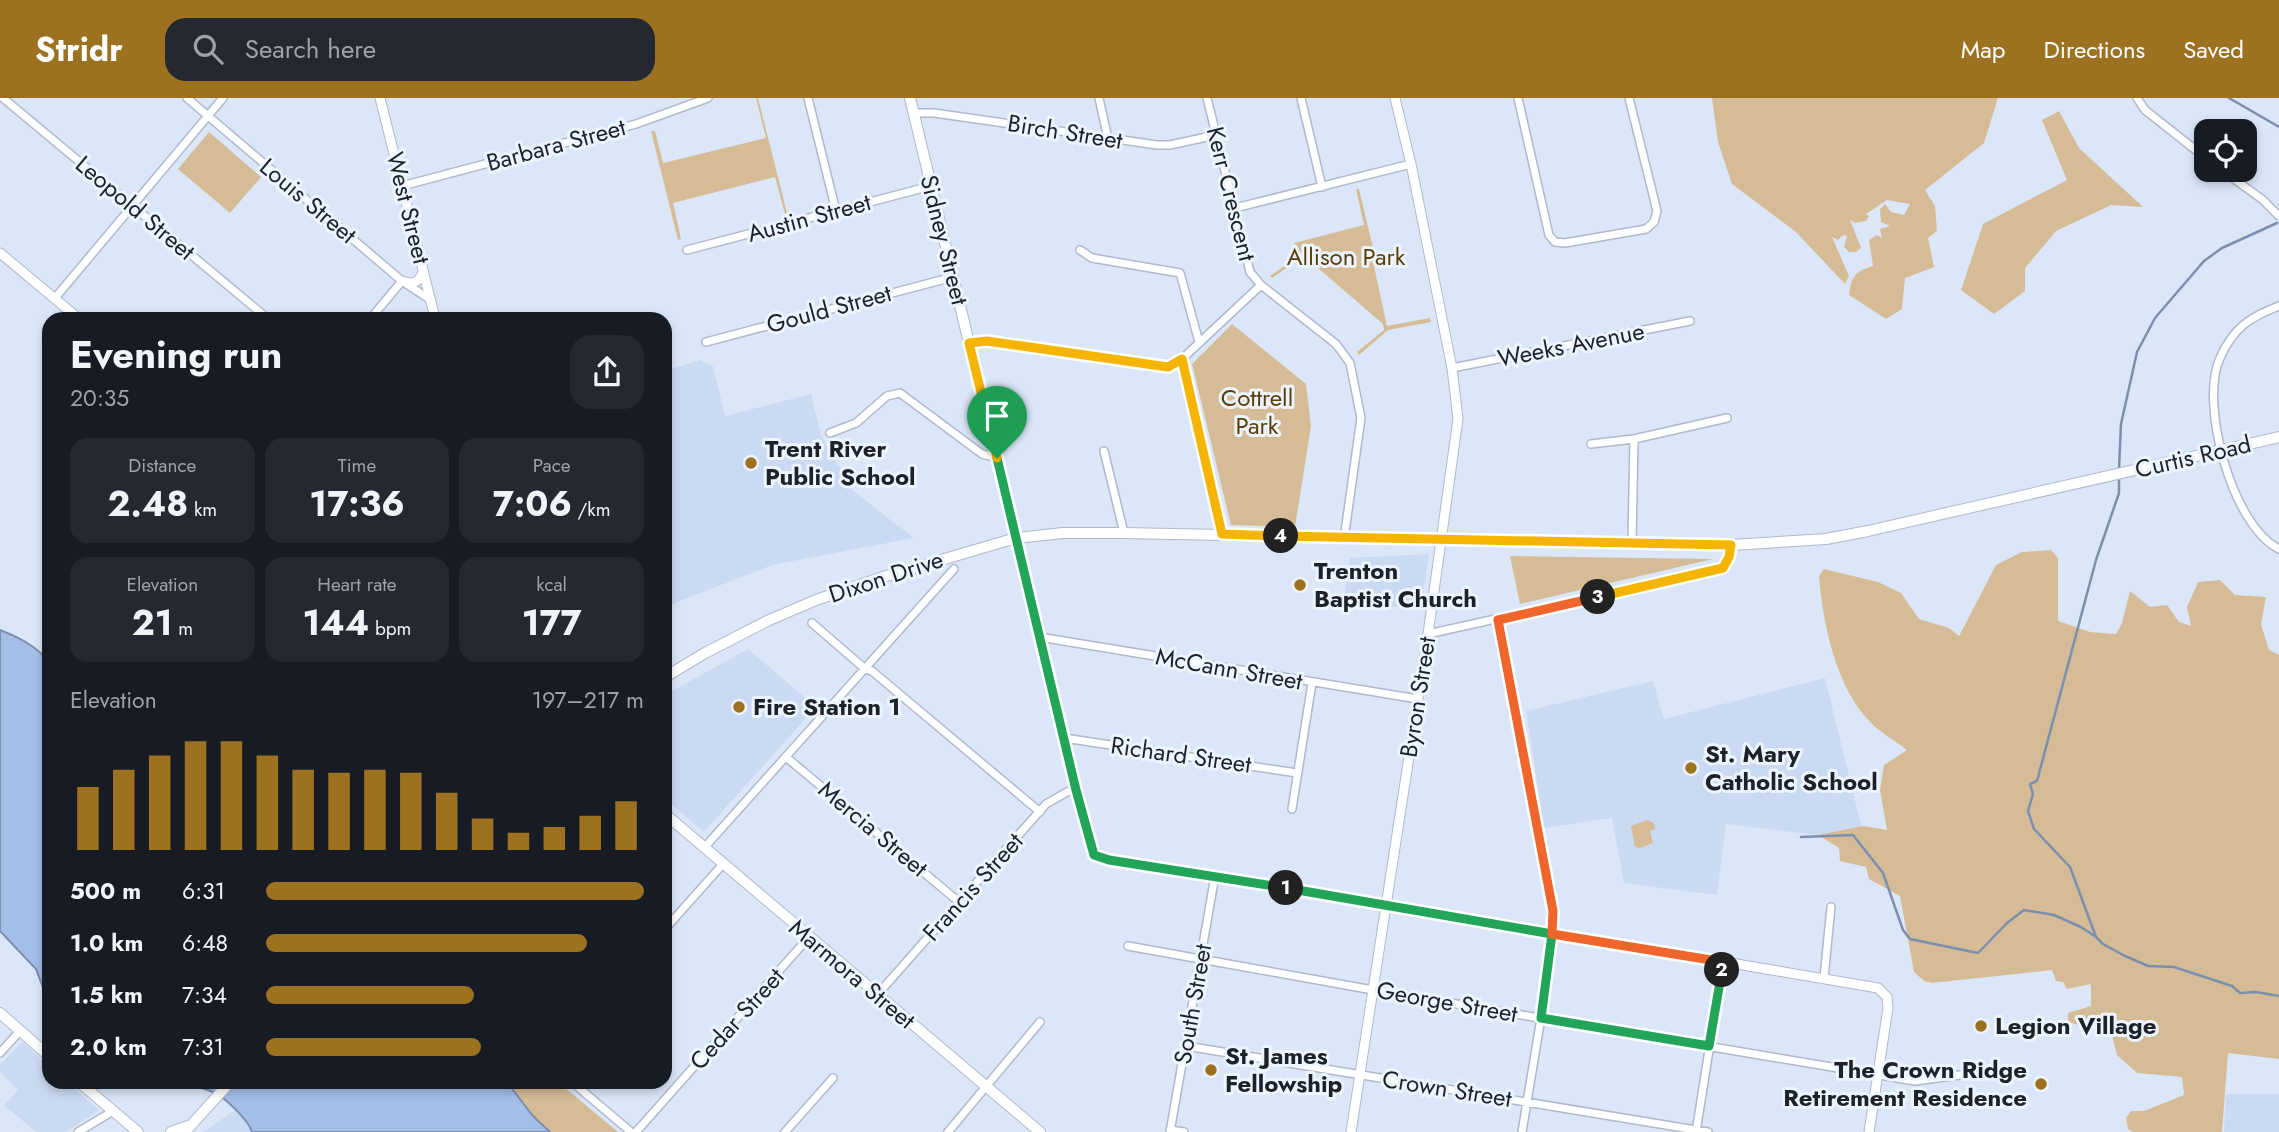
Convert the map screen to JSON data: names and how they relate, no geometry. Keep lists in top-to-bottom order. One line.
{"streets":{"main road":["Sidney Street","Curtis Road","Dixon Drive","Marmora Street"],"street":["Birch Street","Barbara Street","Kerr Crescent","Louis Street","Leopold Street","West Street","Austin Street","Gould Street","Weeks Avenue","McCann Street","Byron Street","Richard Street","Mercia Street","Francis Street","George Street","South Street","Cedar Street","Crown Street"]},"crossings":[["Birch Street","Kerr Crescent"],["Birch Street","Sidney Street"],["Barbara Street","West Street"],["Kerr Crescent","Dixon Drive"],["Louis Street","West Street"],["Austin Street","Sidney Street"],["Sidney Street","Gould Street"],["Sidney Street","Dixon Drive"],["Sidney Street","McCann Street"],["Sidney Street","Richard Street"],["Sidney Street","Francis Street"],["Sidney Street","South Street"],["Weeks Avenue","Byron Street"],["Curtis Road","Dixon Drive"],["Dixon Drive","Byron Street"],["McCann Street","Byron Street"],["Byron Street","George Street"],["Byron Street","Crown Street"],["Mercia Street","Francis Street"],["Francis Street","Marmora Street"],["Marmora Street","Cedar Street"],["George Street","South Street"],["South Street","Crown Street"]],"parks":["Allison Park","Cottrell Park"],"places":["Trent River Public School","Trenton Baptist Church","Fire Station 1","St. Mary Catholic School","Legion Village","St. James Fellowship","The Crown Ridge Retirement Residence"],"page":{"header":"Stridr","search":"Search here","nav":["Map","Directions","Saved"],"heading":["Evening run","20:35"],"stats":[["Distance","2.48 km"],["Time","17:36"],["Pace","7:06 /km"],["Elevation","21 m"],["Heart rate","144 bpm"],["kcal","177"]],"pins":["4","3","1","2"],"chart":["Elevation","197–217 m"],"list":[{"name":"500 m","note":"6:31"},{"name":"1.0 km","note":"6:48"},{"name":"1.5 km","note":"7:34"},{"name":"2.0 km","note":"7:31"}]}}
